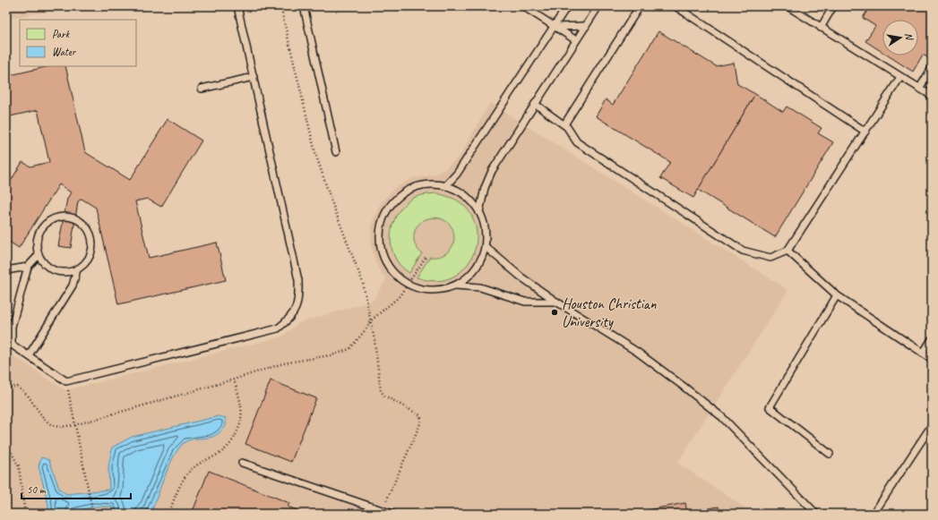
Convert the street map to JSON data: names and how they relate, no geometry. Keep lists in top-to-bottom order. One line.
{"places":["Houston Christian University"],"legend":["Park","Water"],"scale_bar":"50 m","north":"right"}
